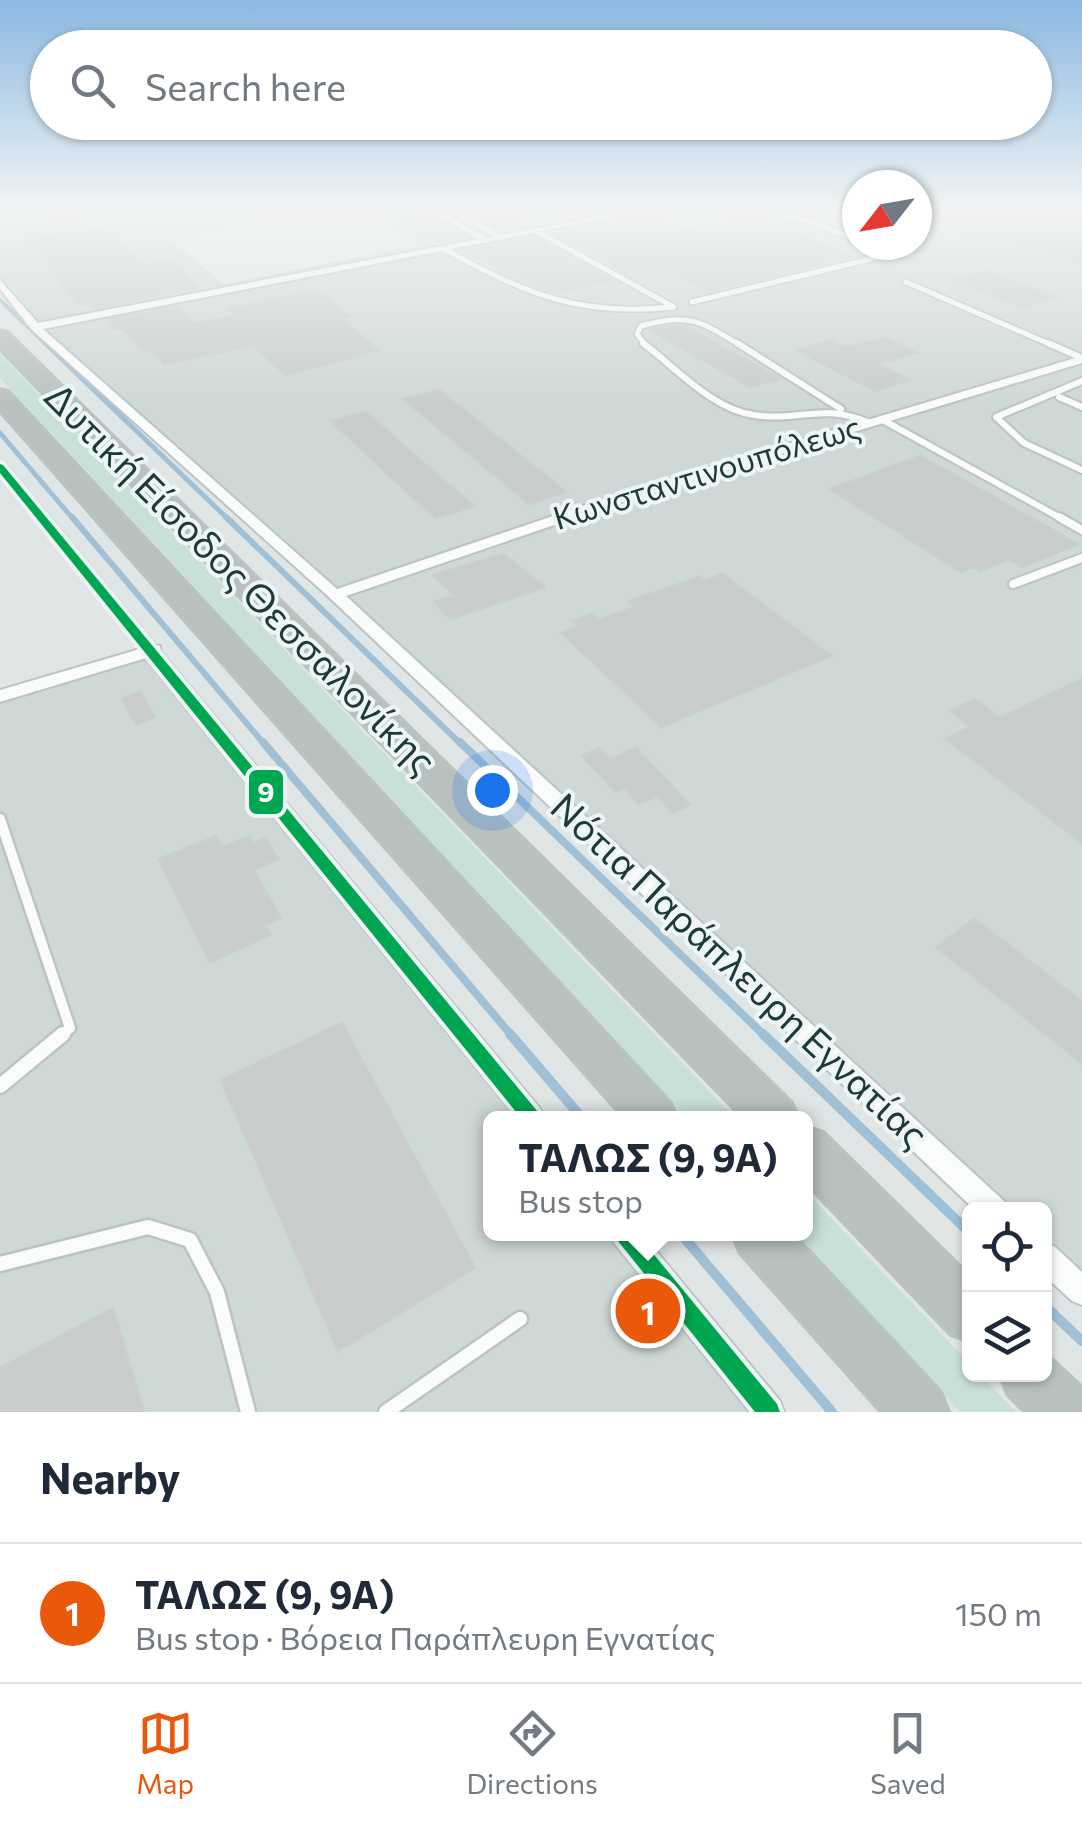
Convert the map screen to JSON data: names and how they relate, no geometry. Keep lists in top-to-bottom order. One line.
{"streets":{"highway":["Δυτική Είσοδος Θεσσαλονίκης"],"street":["Κωνσταντινουπόλεως","Νότια Παράπλευρη Εγνατίας"]},"crossings":[["Κωνσταντινουπόλεως","Νότια Παράπλευρη Εγνατίας"]],"lines":["transit line 9"],"north":"bottom left","page":{"search":"Search here","popup":["ΤΑΛΩΣ (9, 9Α)","Bus stop"],"pins":"1","heading":"Nearby","list":[{"mark":"1","name":"ΤΑΛΩΣ (9, 9Α)","note":"Bus stop · Βόρεια Παράπλευρη Εγνατίας","value":"150 m"}],"nav":["Map","Directions","Saved"]}}
